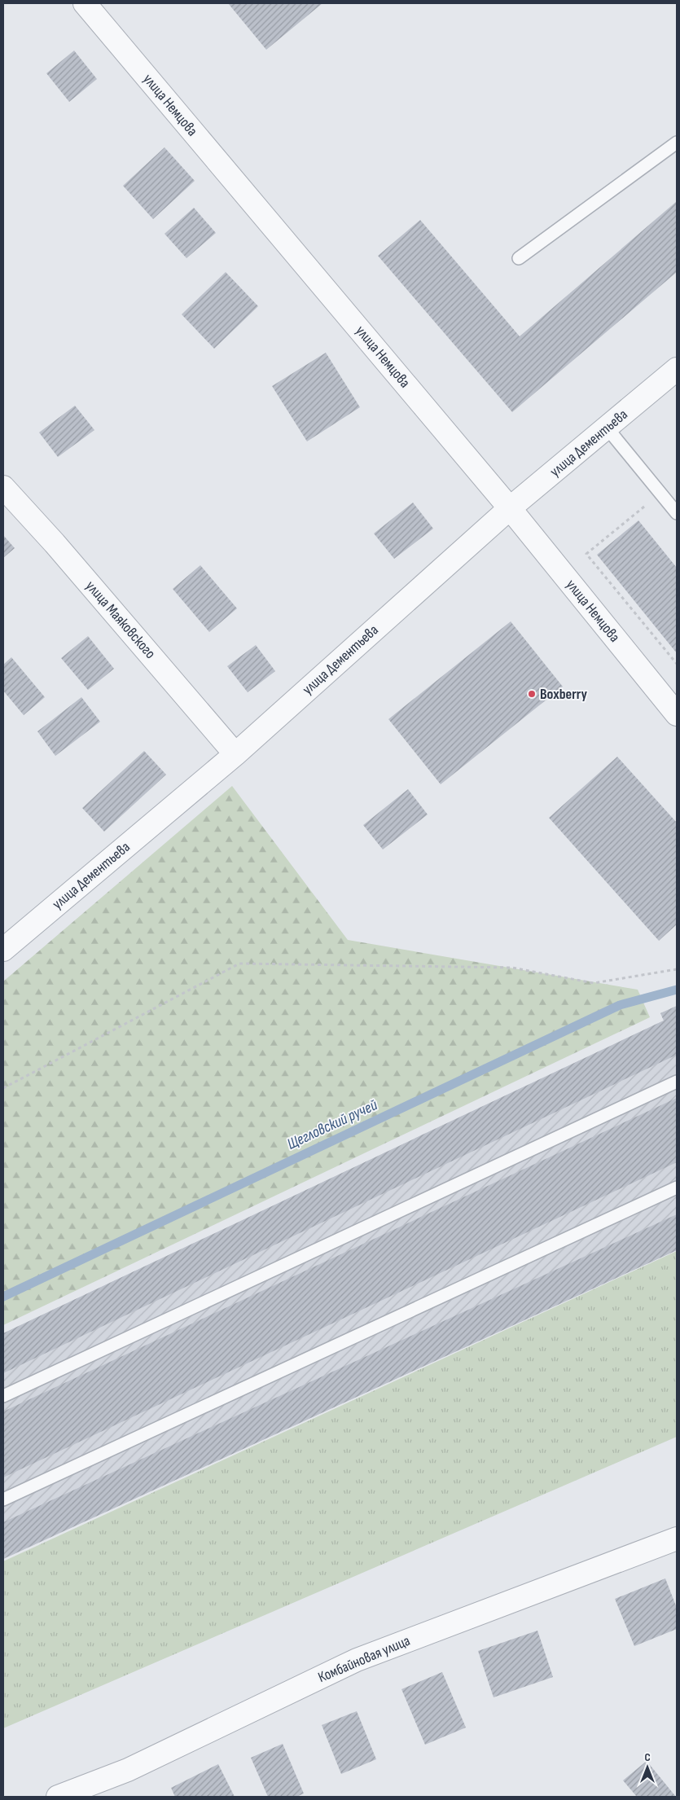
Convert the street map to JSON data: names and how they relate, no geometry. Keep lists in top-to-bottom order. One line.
{"streets":{"street":["улица Немцова","улица Дементьева","улица Маяковского","Комбайновая улица"]},"crossings":[["улица Немцова","улица Дементьева"],["улица Дементьева","улица Маяковского"]],"water":["Щегловский ручей"],"places":["Boxberry"],"north":"top"}
